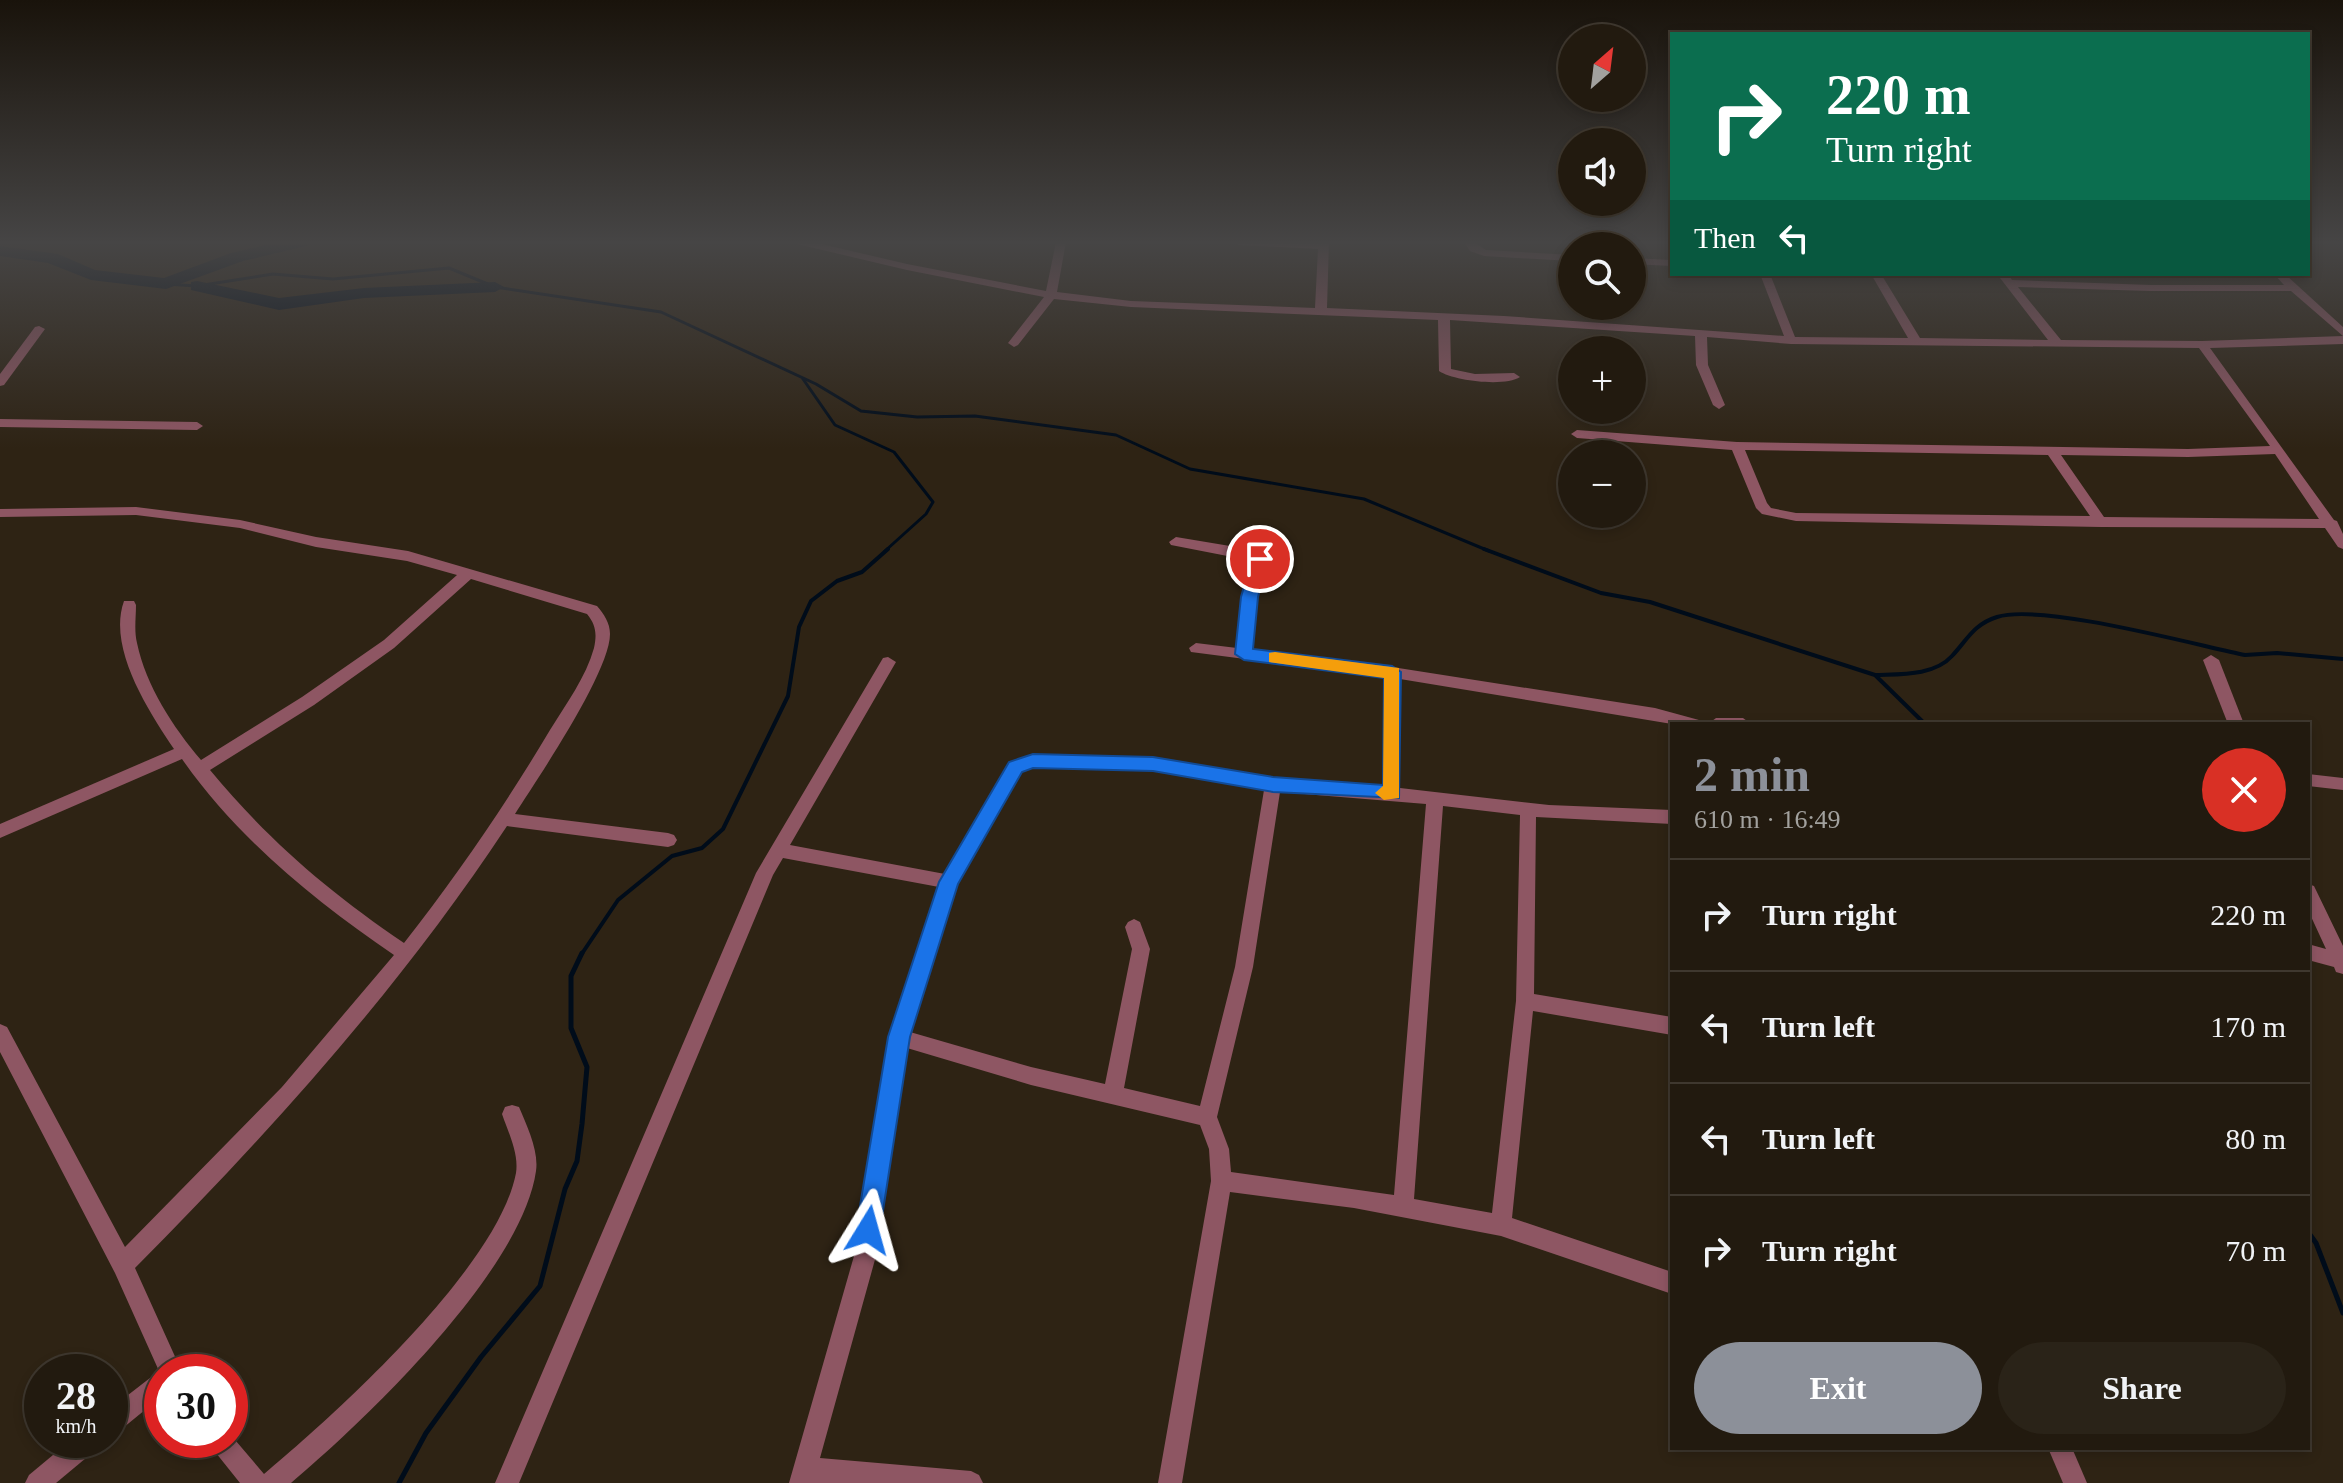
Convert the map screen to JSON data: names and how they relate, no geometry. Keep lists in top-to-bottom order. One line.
{"north":"top right","page":{"map_buttons":["+","−"],"turn":["220 m","Turn right"],"then":"Then","heading":["2 min","610 m · 16:49"],"list":[{"name":"Turn right","value":"220 m"},{"name":"Turn left","value":"170 m"},{"name":"Turn left","value":"80 m"},{"name":"Turn right","value":"70 m"}],"buttons":["Exit","Share"],"speed":"28 km/h","limit":"30"}}
